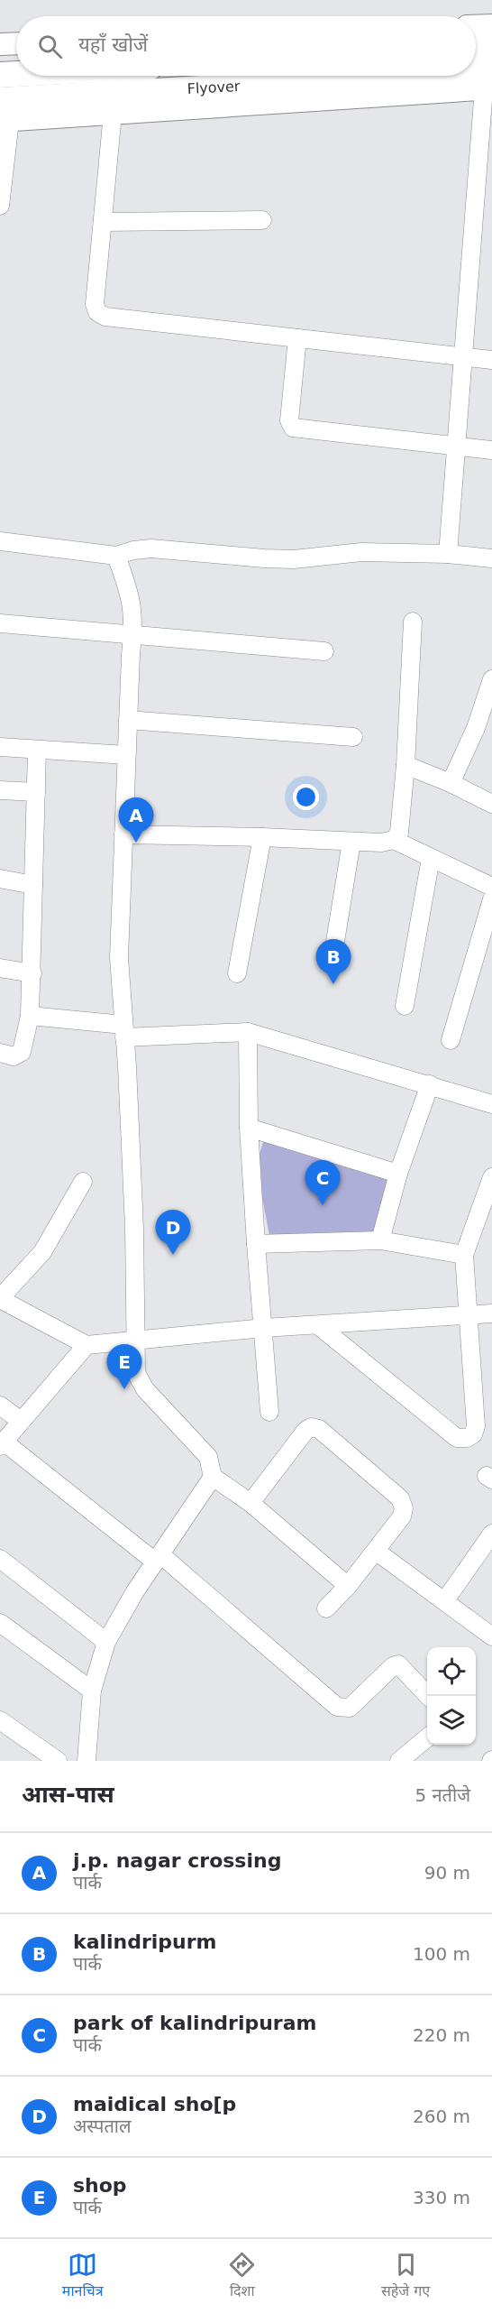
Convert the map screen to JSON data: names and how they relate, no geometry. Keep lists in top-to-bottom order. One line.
{"streets":{"highway":["Flyover"]},"page":{"search":"यहाँ खोजें","pins":["A","B","C","D","E"],"heading":["आस-पास","5 नतीजे"],"list":[{"mark":"A","name":"j.p. nagar crossing","note":"पार्क","value":"90 m"},{"mark":"B","name":"kalindripurm","note":"पार्क","value":"100 m"},{"mark":"C","name":"park of kalindripuram","note":"पार्क","value":"220 m"},{"mark":"D","name":"maidical sho[p","note":"अस्पताल","value":"260 m"},{"mark":"E","name":"shop","note":"पार्क","value":"330 m"}],"nav":["मानचित्र","दिशा","सहेजे गए"]}}
